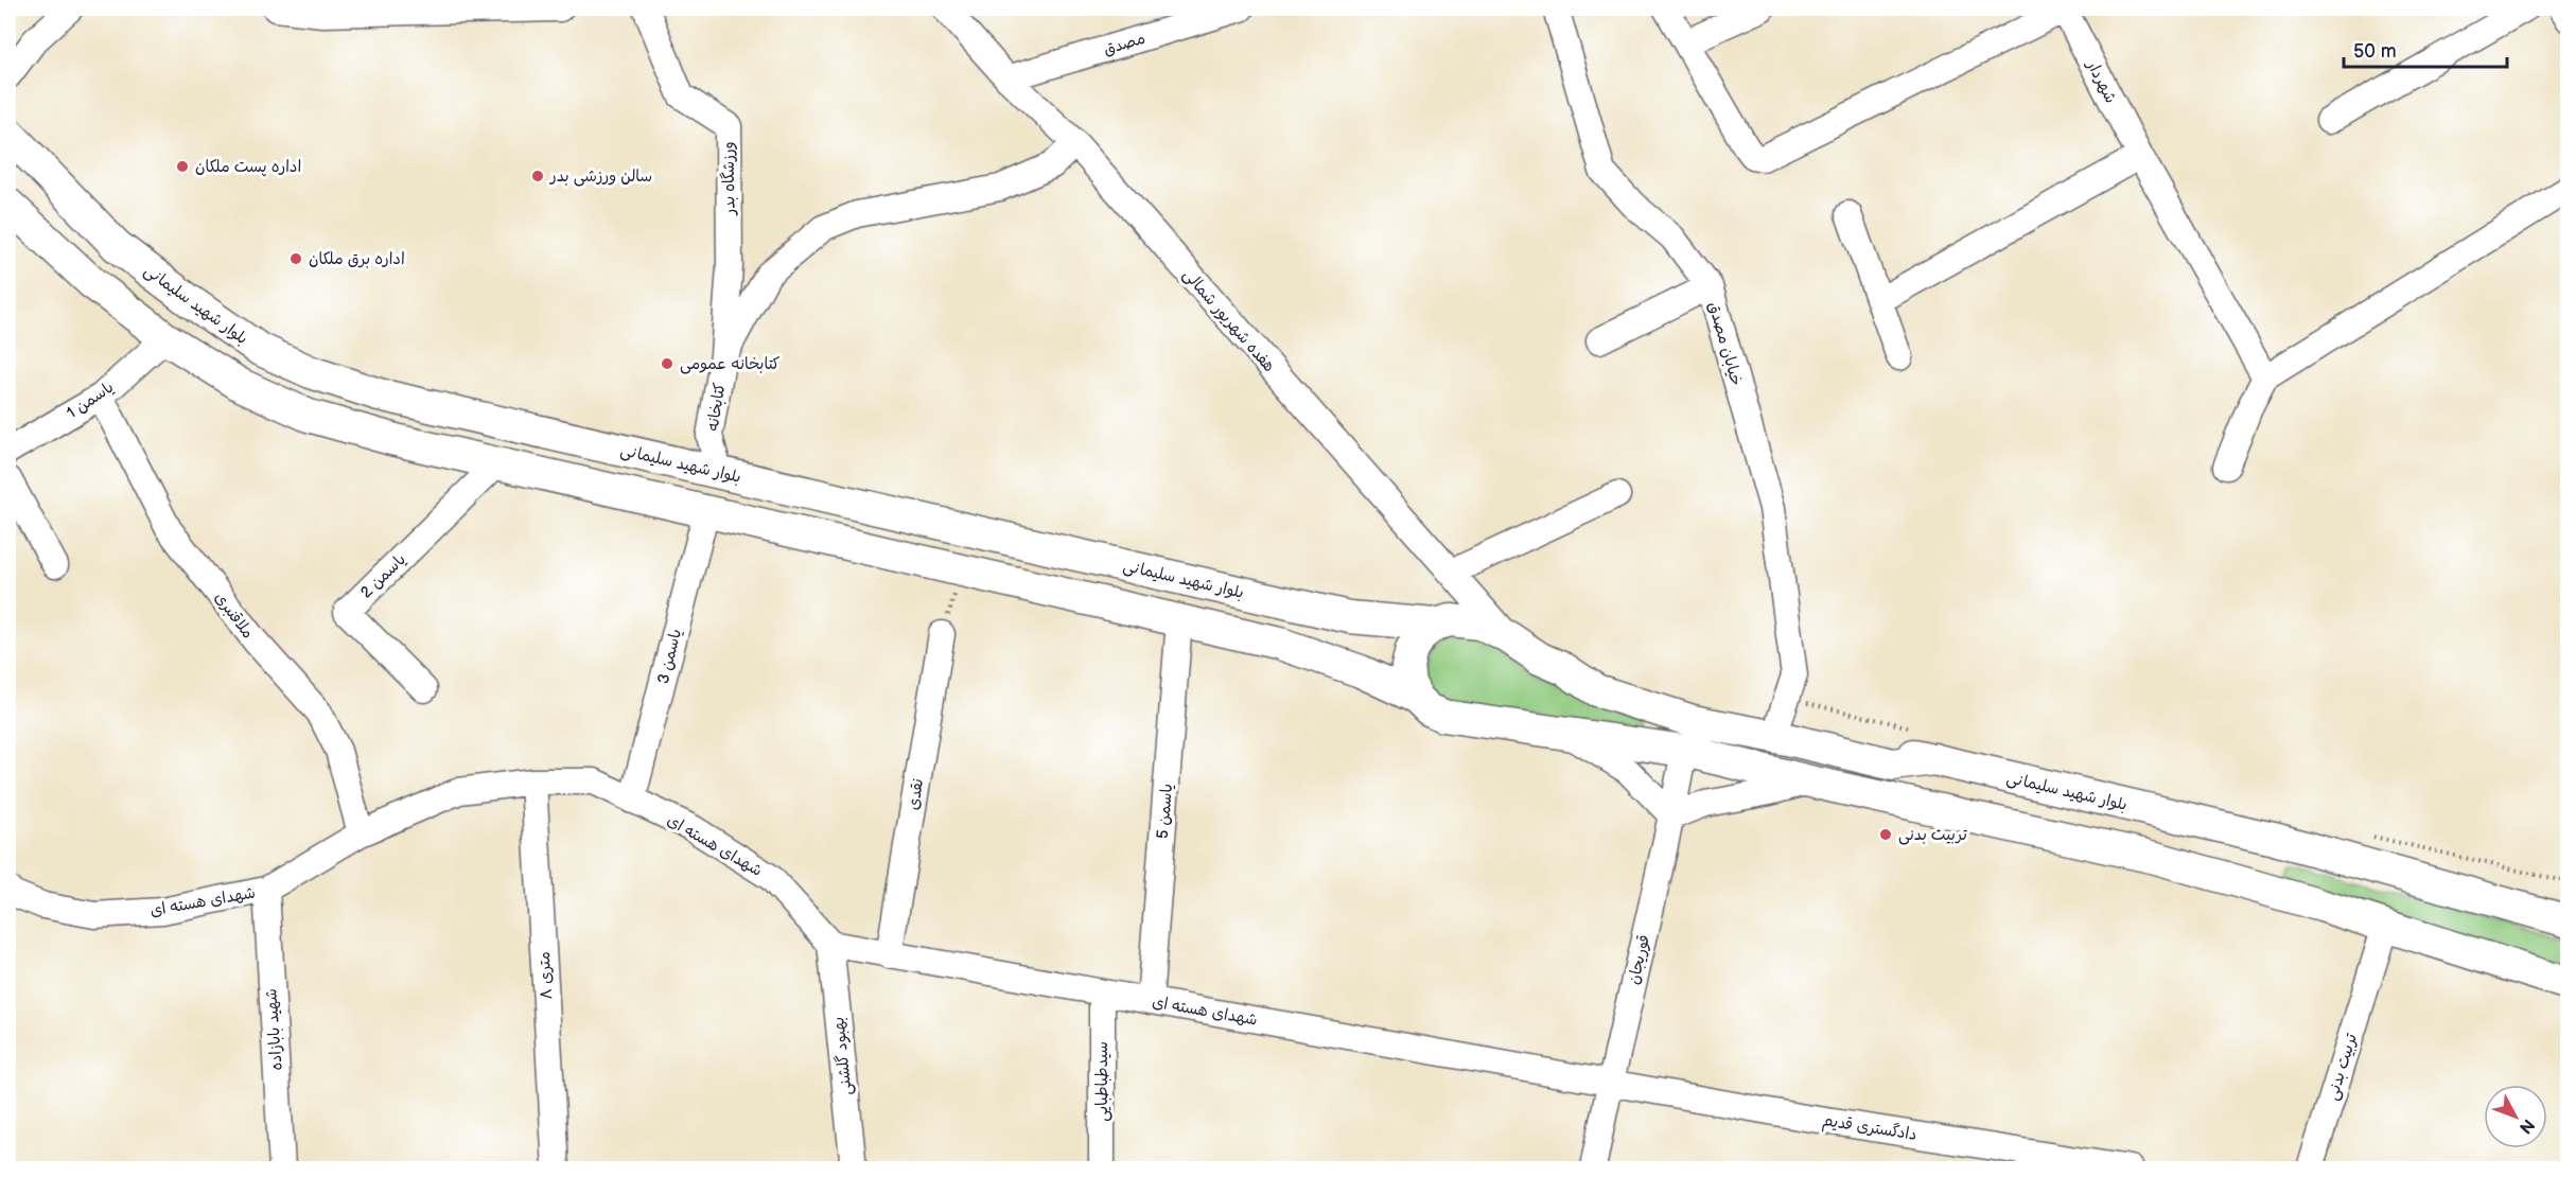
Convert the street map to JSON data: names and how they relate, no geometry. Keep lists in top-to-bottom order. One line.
{"streets":{"main road":["بلوار شهید سلیمانی"],"street":["مصدق","شهردار","ورزشگاه بدر","هفده شهریور شمالی","خیابان مصدق","یاسمن 1","کتابخانه","یاسمن 2","ملاقنبری","یاسمن 3","نقدی","یاسمن 5","شهدای هسته ای","قوریجان","۸ متری","شهید بابازاده","بهبود گلشنی","تربیت بدنی","سیدطباطبایی","دادگستری قدیم"]},"crossings":[["مصدق","هفده شهریور شمالی"],["ورزشگاه بدر","کتابخانه"],["بلوار شهید سلیمانی","هفده شهریور شمالی"],["بلوار شهید سلیمانی","خیابان مصدق"],["بلوار شهید سلیمانی","کتابخانه"],["یاسمن 1","ملاقنبری"],["ملاقنبری","شهدای هسته ای"],["یاسمن 3","شهدای هسته ای"],["نقدی","شهدای هسته ای"],["یاسمن 5","شهدای هسته ای"],["شهدای هسته ای","قوریجان"],["شهدای هسته ای","۸ متری"],["شهدای هسته ای","شهید بابازاده"],["شهدای هسته ای","بهبود گلشنی"],["شهدای هسته ای","سیدطباطبایی"],["شهدای هسته ای","دادگستری قدیم"],["قوریجان","دادگستری قدیم"]],"places":["اداره پست ملکان","سالن ورزشی بدر","اداره برق ملکان","کتابخانه عمومی","تربیت بدنی"],"scale_bar":"50 m","north":"bottom right"}
